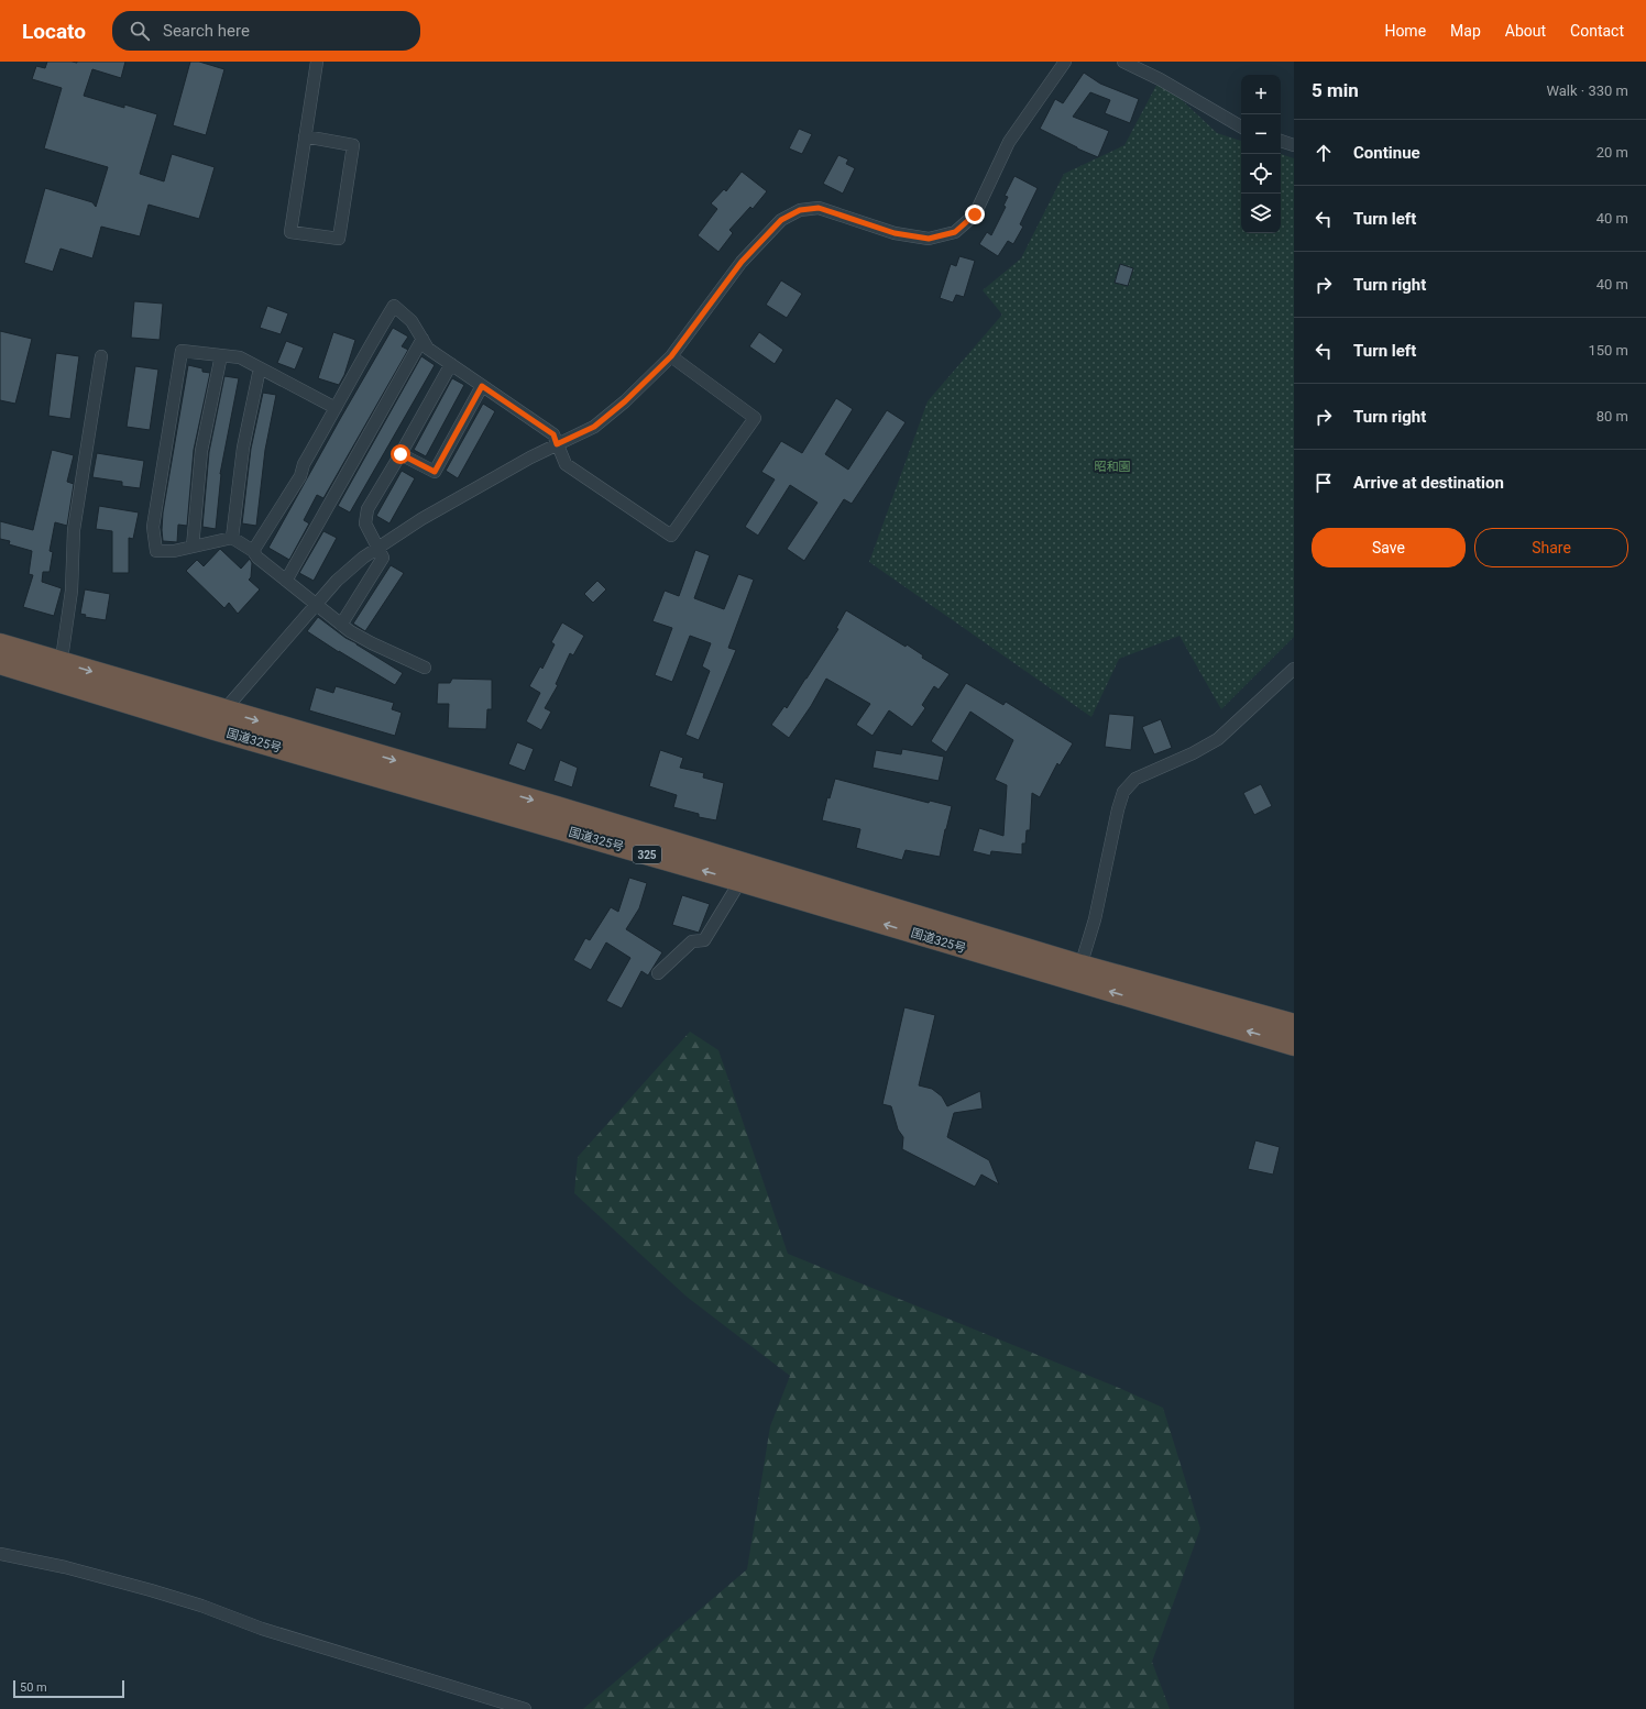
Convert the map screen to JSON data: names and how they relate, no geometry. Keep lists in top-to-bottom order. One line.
{"streets":{"highway":["国道325号","325"]},"parks":["昭和園"],"scale_bar":"50 m","page":{"header":"Locato","search":"Search here","nav":["Home","Map","About","Contact"],"heading":["5 min","Walk · 330 m"],"map_buttons":["+","−"],"list":[["Continue","20 m"],["Turn left","40 m"],["Turn right","40 m"],["Turn left","150 m"],["Turn right","80 m"],"Arrive at destination"],"buttons":["Save","Share"],"scale":"50 m"}}
